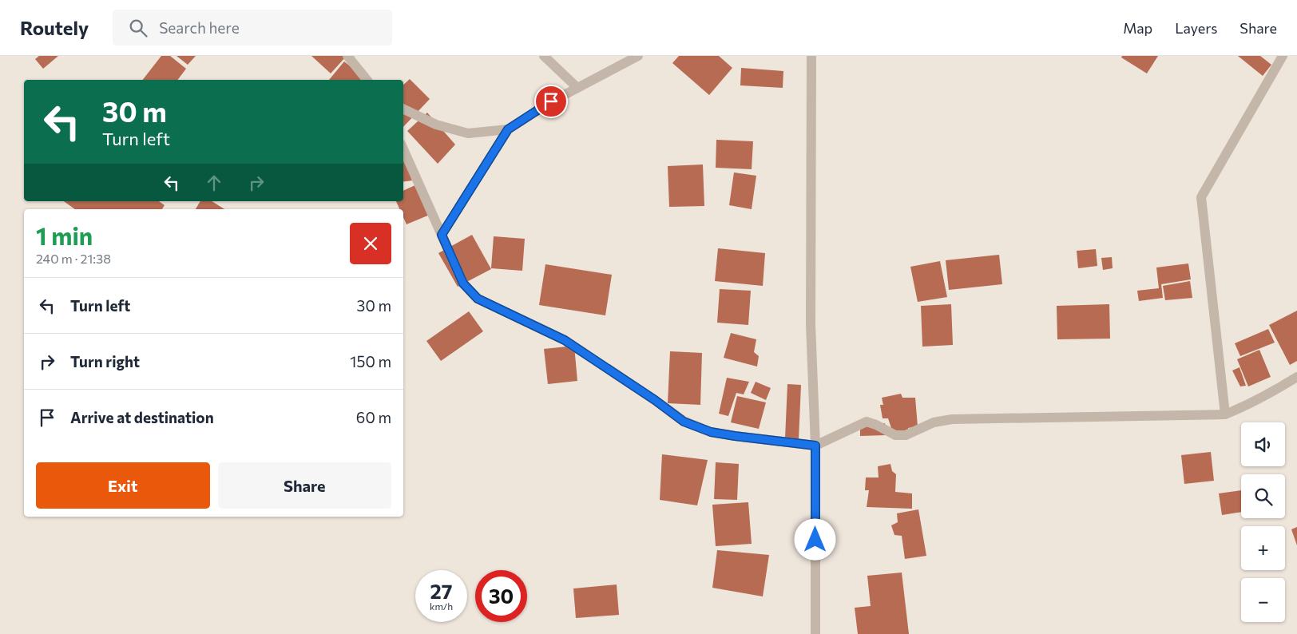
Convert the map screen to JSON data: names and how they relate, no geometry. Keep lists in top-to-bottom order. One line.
{"page":{"header":"Routely","search":"Search here","nav":["Map","Layers","Share"],"turn":["30 m","Turn left"],"heading":["1 min","240 m · 21:38"],"list":[{"name":"Turn left","value":"30 m"},{"name":"Turn right","value":"150 m"},{"name":"Arrive at destination","value":"60 m"}],"map_buttons":["+","−"],"buttons":["Exit","Share"],"speed":"27 km/h","limit":"30"}}
